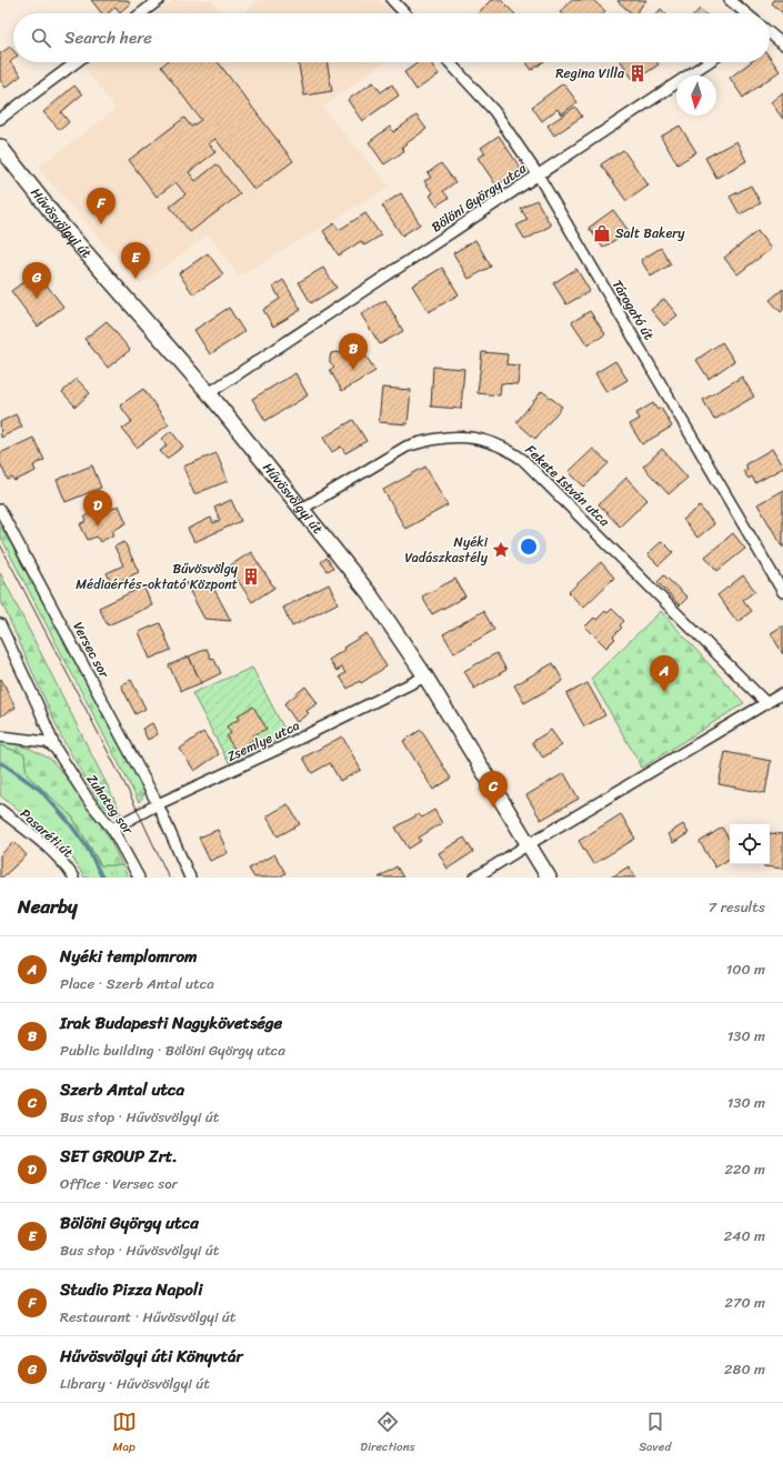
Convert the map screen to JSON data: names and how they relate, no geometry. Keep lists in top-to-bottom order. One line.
{"streets":{"main road":["Hűvösvölgyi út"],"street":["Bölöni György utca","Tárogató út","Fekete István utca","Versec sor","Zsemlye utca","Zuhatag sor","Pasaréti út"]},"crossings":[["Bölöni György utca","Hűvösvölgyi út"],["Bölöni György utca","Tárogató út"],["Hűvösvölgyi út","Fekete István utca"],["Hűvösvölgyi út","Zsemlye utca"],["Versec sor","Zsemlye utca"],["Zsemlye utca","Zuhatag sor"]],"places":{"building":["Regina Villa","Bűvösvölgy Médiaértés-oktató Központ"],"shop":["Salt Bakery"],"place":["Nyéki Vadászkastély"]},"north":"bottom","page":{"search":"Search here","pins":["F","E","G","B","D","A","C"],"heading":["Nearby","7 results"],"list":[{"mark":"A","name":"Nyéki templomrom","note":"Place · Szerb Antal utca","value":"100 m"},{"mark":"B","name":"Irak Budapesti Nagykövetsége","note":"Public building · Bölöni György utca","value":"130 m"},{"mark":"C","name":"Szerb Antal utca","note":"Bus stop · Hűvösvölgyi út","value":"130 m"},{"mark":"D","name":"SET GROUP Zrt.","note":"Office · Versec sor","value":"220 m"},{"mark":"E","name":"Bölöni György utca","note":"Bus stop · Hűvösvölgyi út","value":"240 m"},{"mark":"F","name":"Studio Pizza Napoli","note":"Restaurant · Hűvösvölgyi út","value":"270 m"},{"mark":"G","name":"Hűvösvölgyi úti Könyvtár","note":"Library · Hűvösvölgyi út","value":"280 m"}],"nav":["Map","Directions","Saved"]}}
